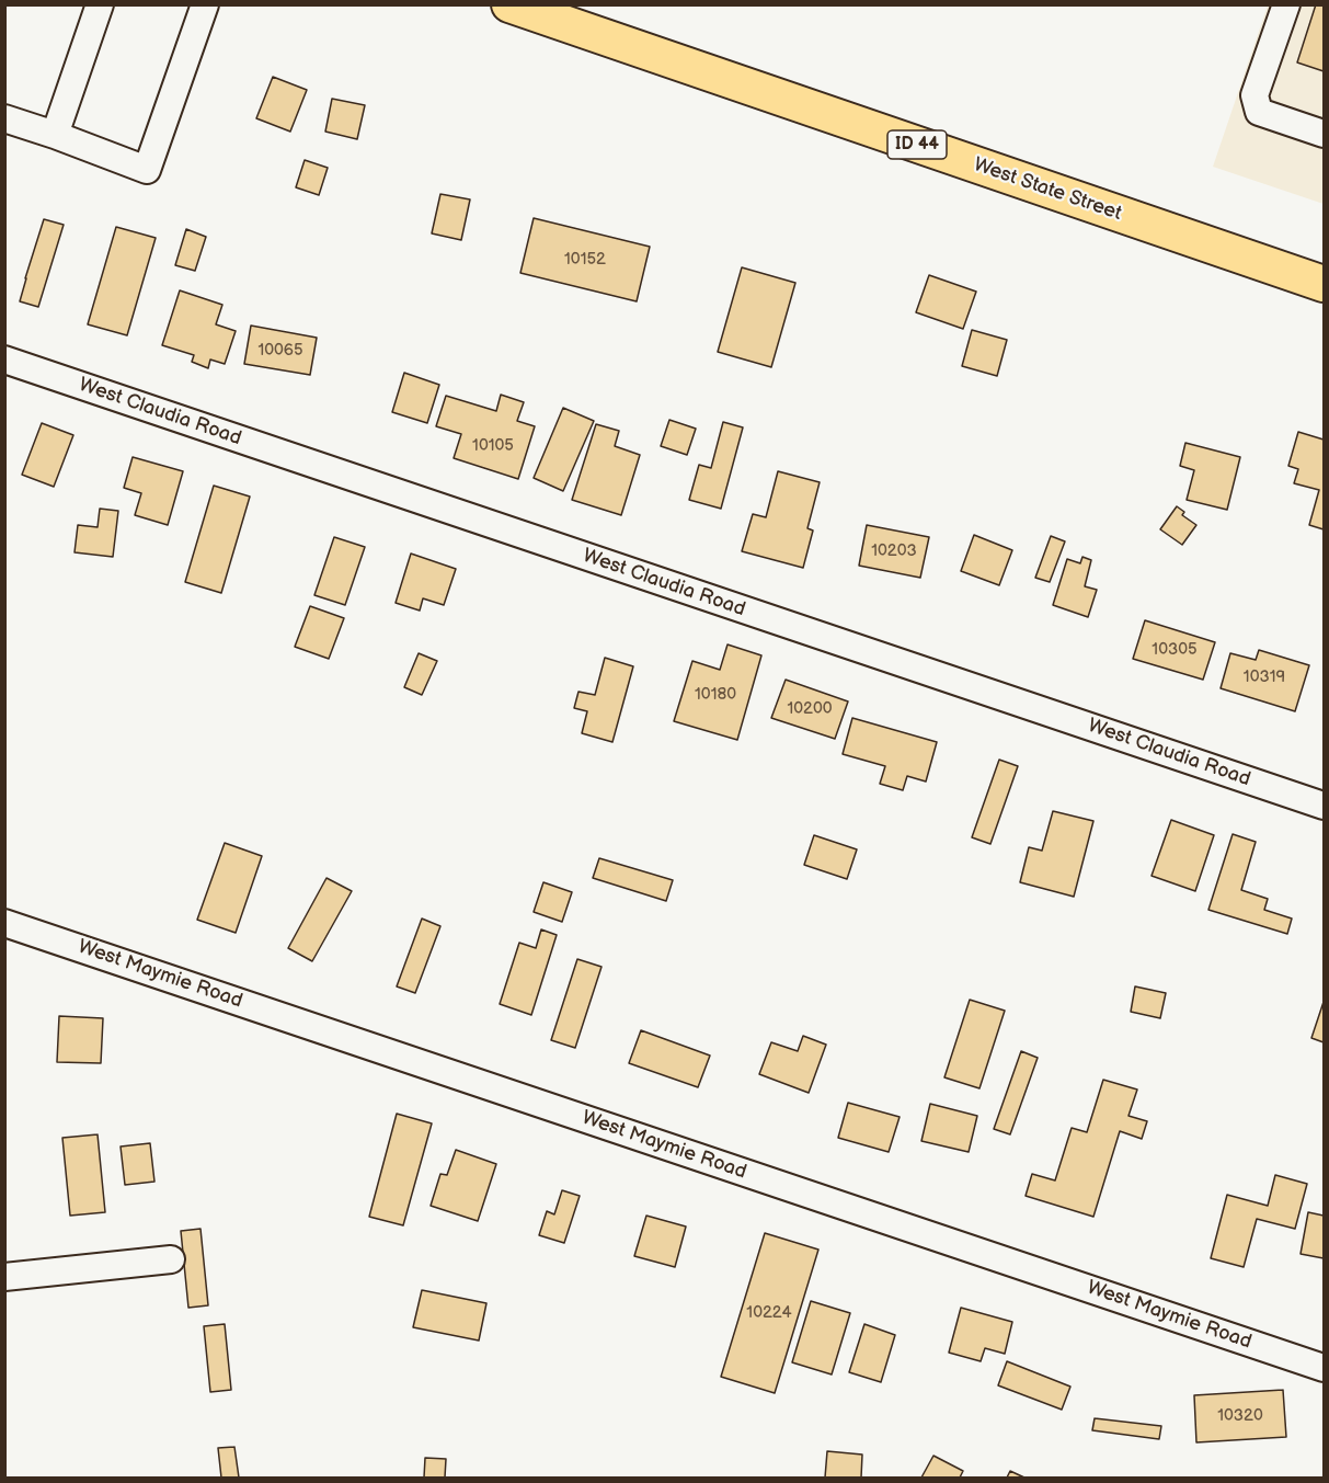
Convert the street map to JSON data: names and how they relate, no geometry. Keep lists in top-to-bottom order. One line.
{"streets":{"main road":["ID 44","West State Street"],"street":["West Claudia Road","West Maymie Road"]},"house_numbers":["10152","10065","10105","10203","10305","10319","10180","10200","10224","10320"]}
